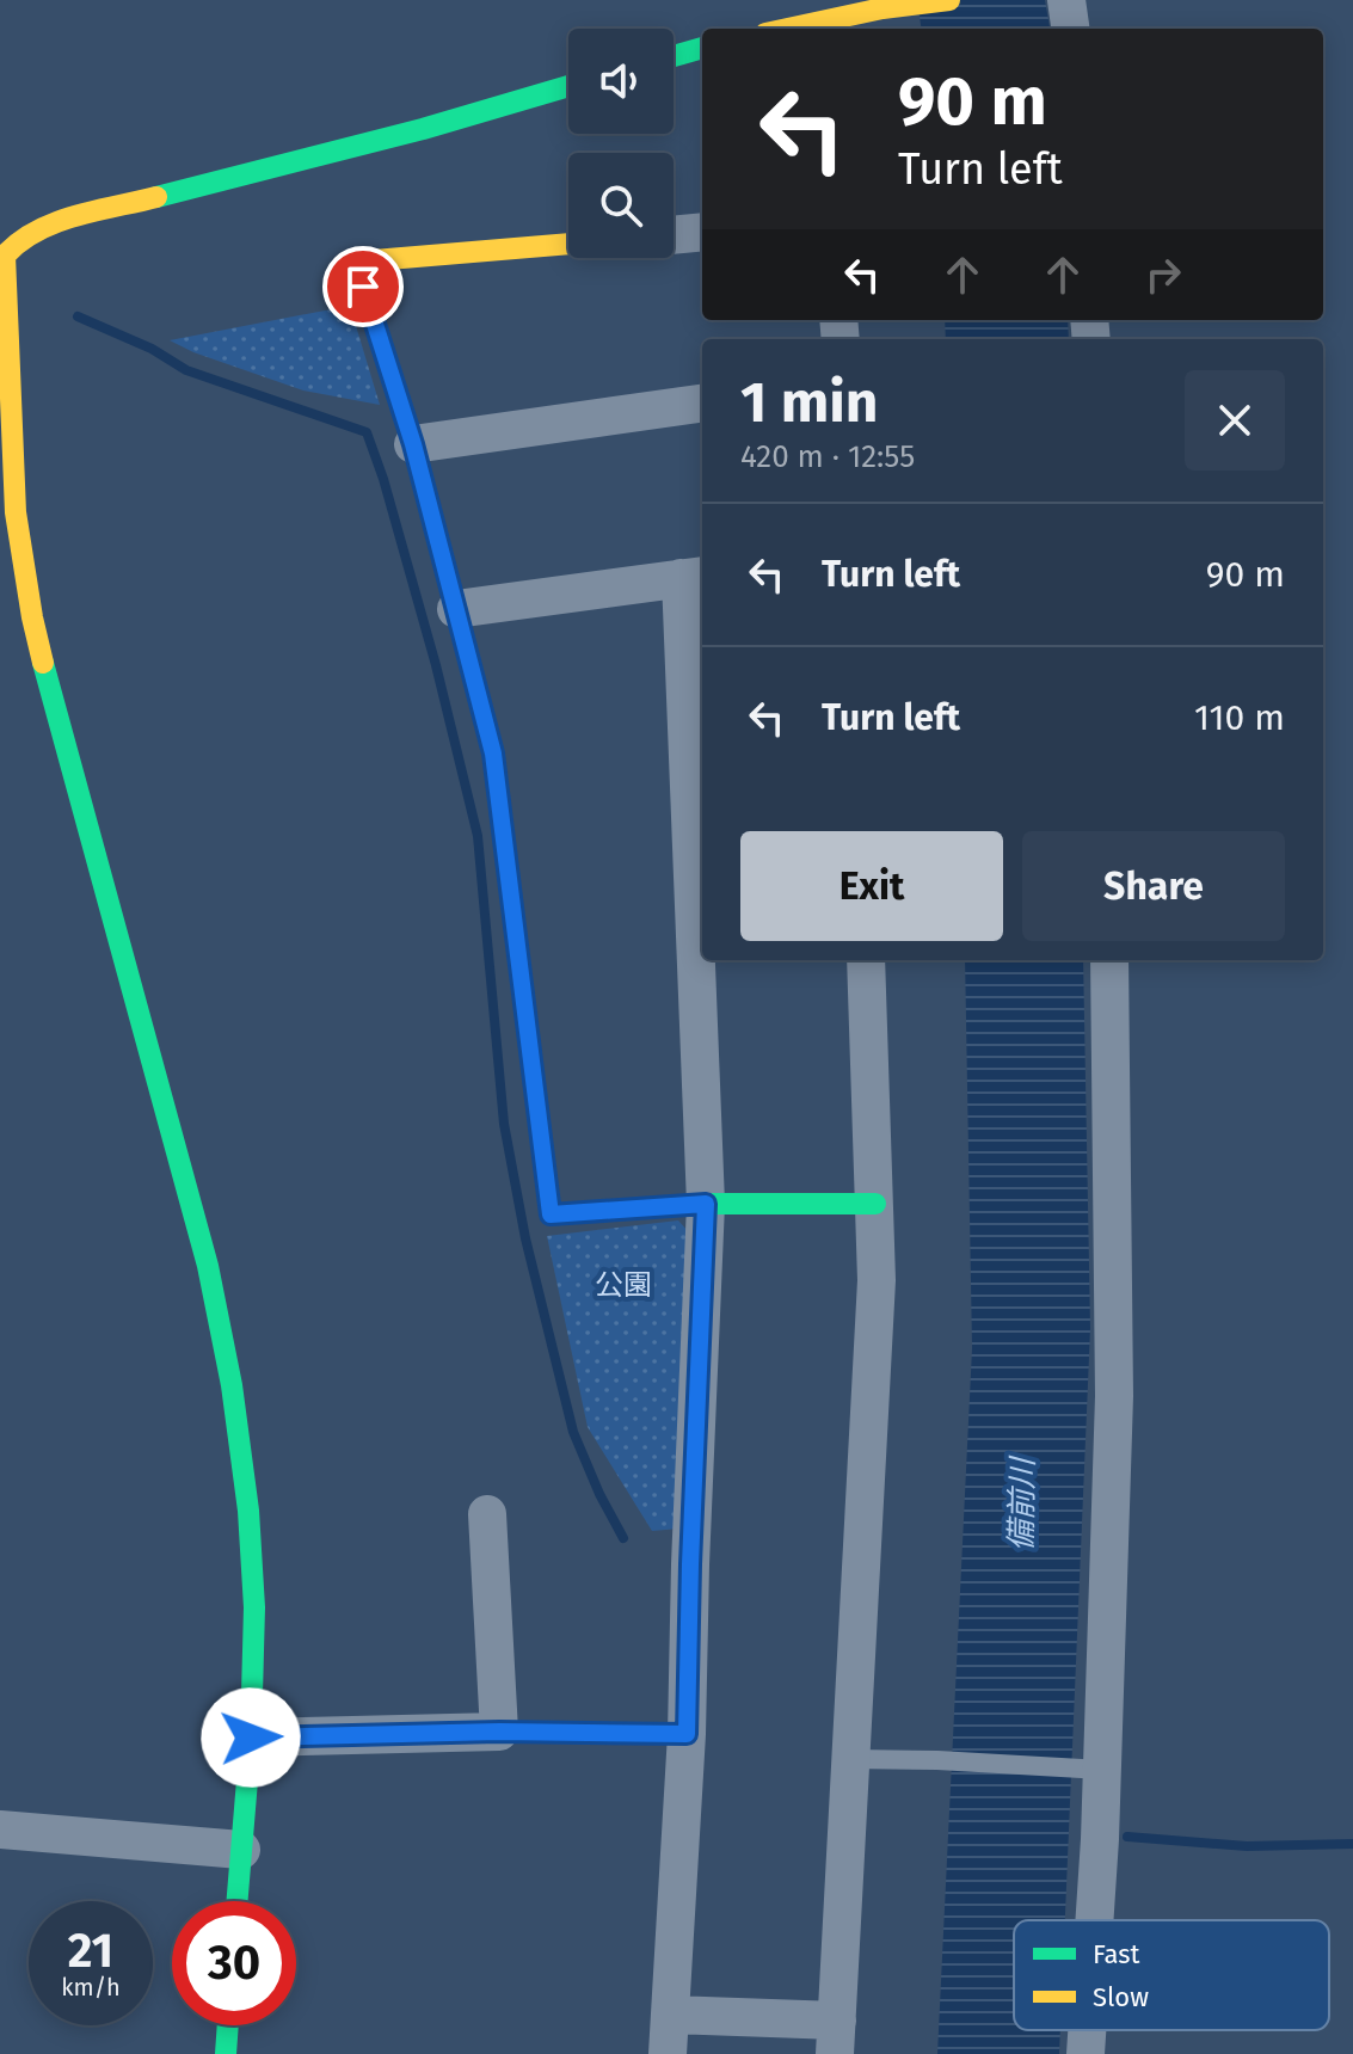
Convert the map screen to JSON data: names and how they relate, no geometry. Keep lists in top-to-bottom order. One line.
{"water":["備前川"],"parks":["公園"],"legend":["Fast","Slow"],"page":{"turn":["90 m","Turn left"],"heading":["1 min","420 m · 12:55"],"list":[{"name":"Turn left","value":"90 m"},{"name":"Turn left","value":"110 m"}],"buttons":["Exit","Share"],"speed":"21 km/h","limit":"30"}}
